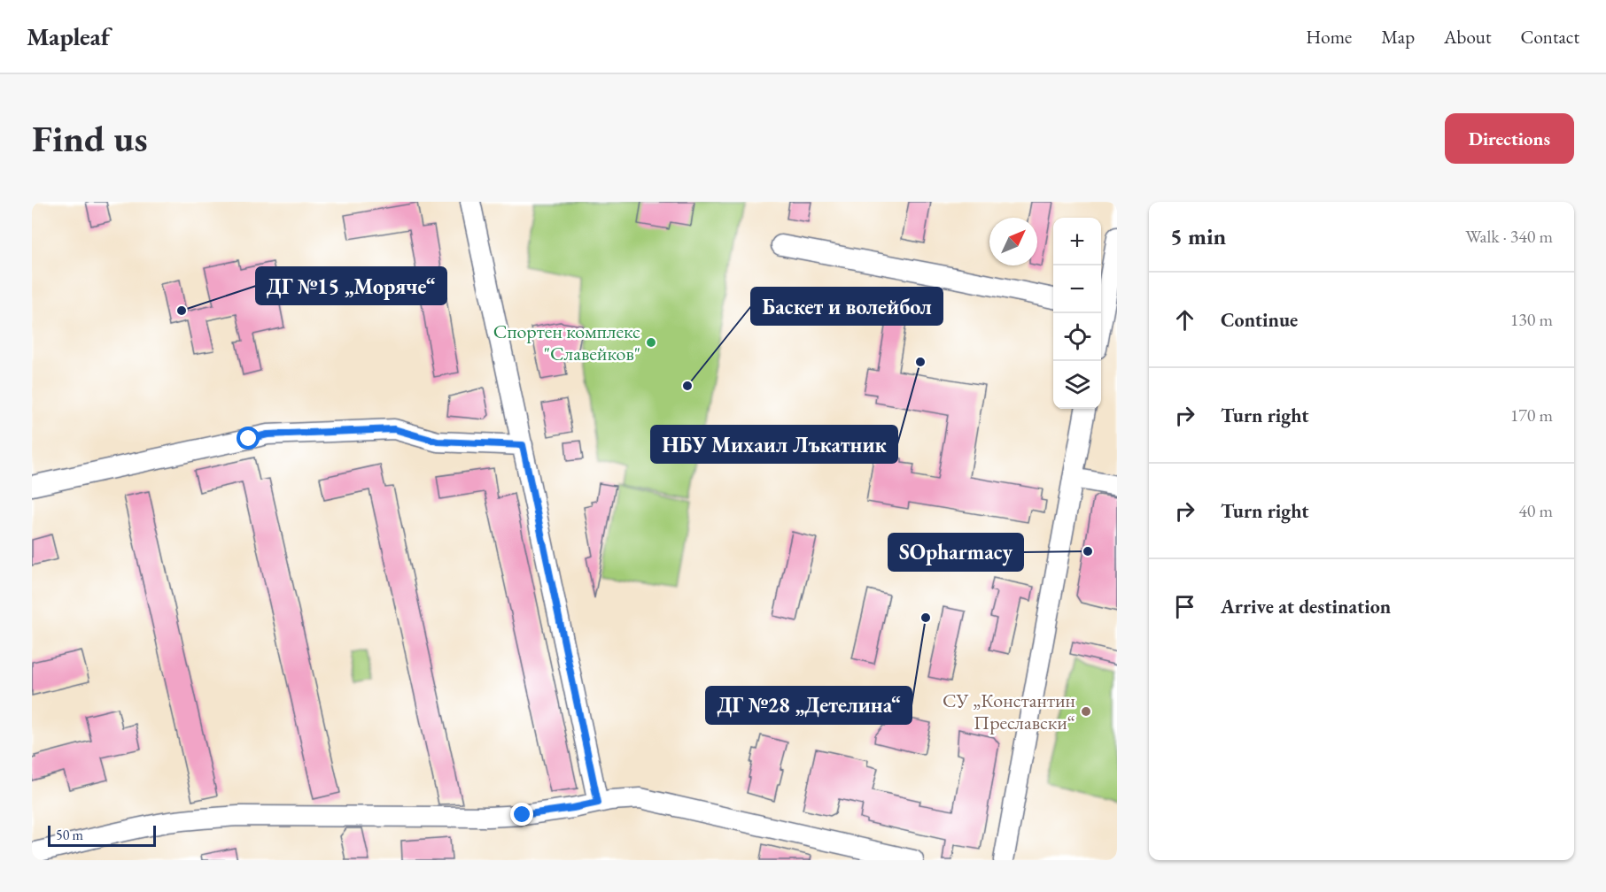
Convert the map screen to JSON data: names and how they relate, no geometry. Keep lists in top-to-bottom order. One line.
{"places":["ДГ №15 „Моряче“","Спортен комплекс \"Славейков\"","НБУ Михаил Лъкатник","Баскет и волейбол","SOpharmacy","ДГ №28 „Детелина“","СУ „Константин Преславски“"],"scale_bar":"50 m","north":"top right","page":{"header":"Mapleaf","nav":["Home","Map","About","Contact"],"buttons":"Directions","title":"Find us","heading":["5 min","Walk · 340 m"],"map_buttons":["+","−"],"list":[["Continue","130 m"],["Turn right","170 m"],["Turn right","40 m"],"Arrive at destination"],"scale":"50 m"}}
